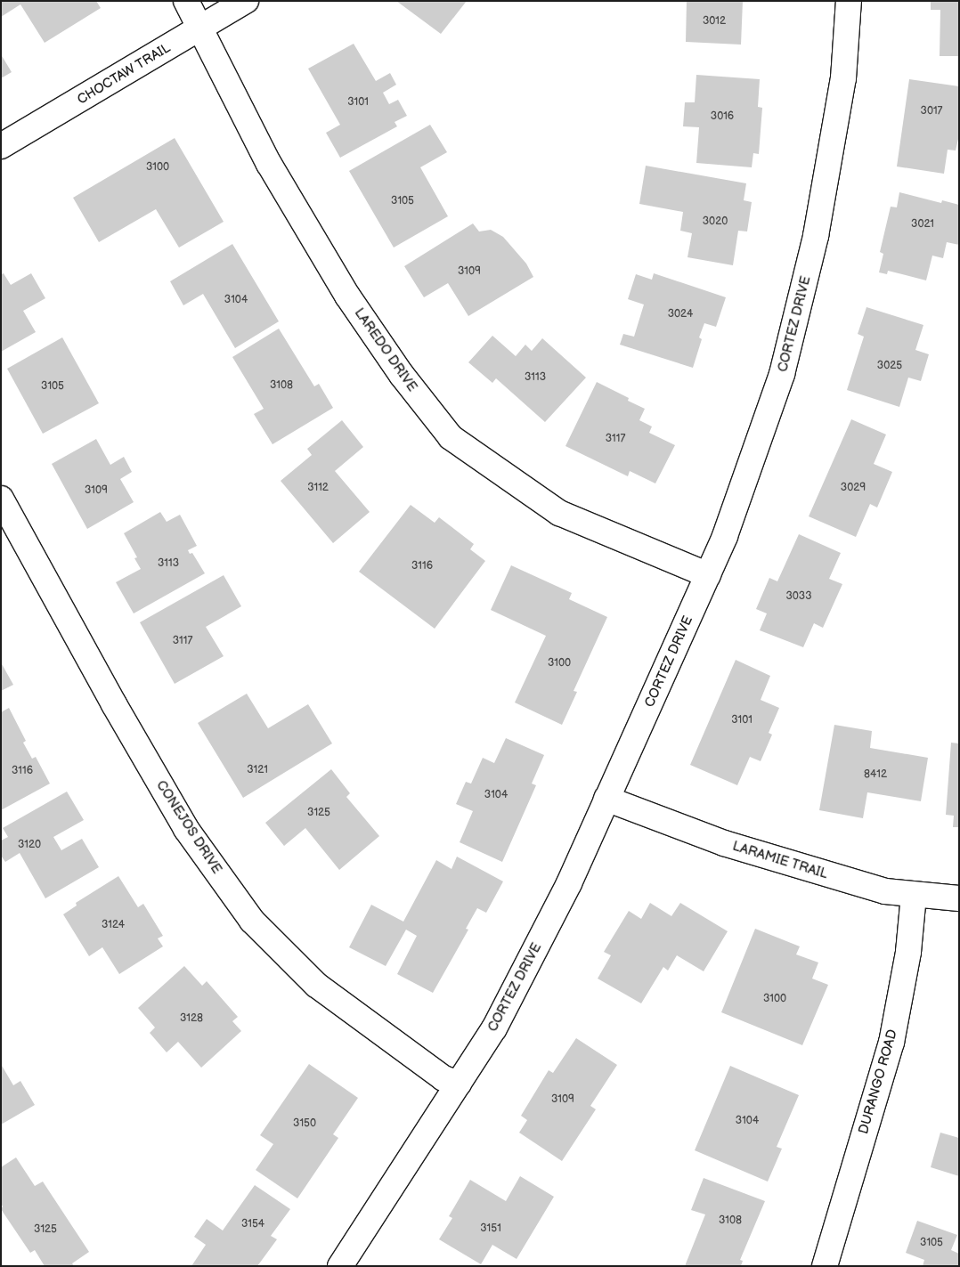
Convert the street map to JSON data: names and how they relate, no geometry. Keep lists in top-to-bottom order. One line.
{"streets":{"street":["CHOCTAW TRAIL","CORTEZ DRIVE","LAREDO DRIVE","CONEJOS DRIVE","LARAMIE TRAIL","DURANGO ROAD"]},"crossings":[["CHOCTAW TRAIL","LAREDO DRIVE"],["CORTEZ DRIVE","LAREDO DRIVE"],["CORTEZ DRIVE","CONEJOS DRIVE"],["CORTEZ DRIVE","LARAMIE TRAIL"],["LARAMIE TRAIL","DURANGO ROAD"]],"house_numbers":["3012","3101","3017","3016","3100","3105","3020","3021","3109","3104","3024","3025","3113","3108","3105","3117","3112","3029","3109","3113","3116","3033","3117","3100","3101","3121","3116","8412","3104","3125","3120","3124","3100","3128","3109","3104","3150","3108","3154","3151","3125","3105"]}
